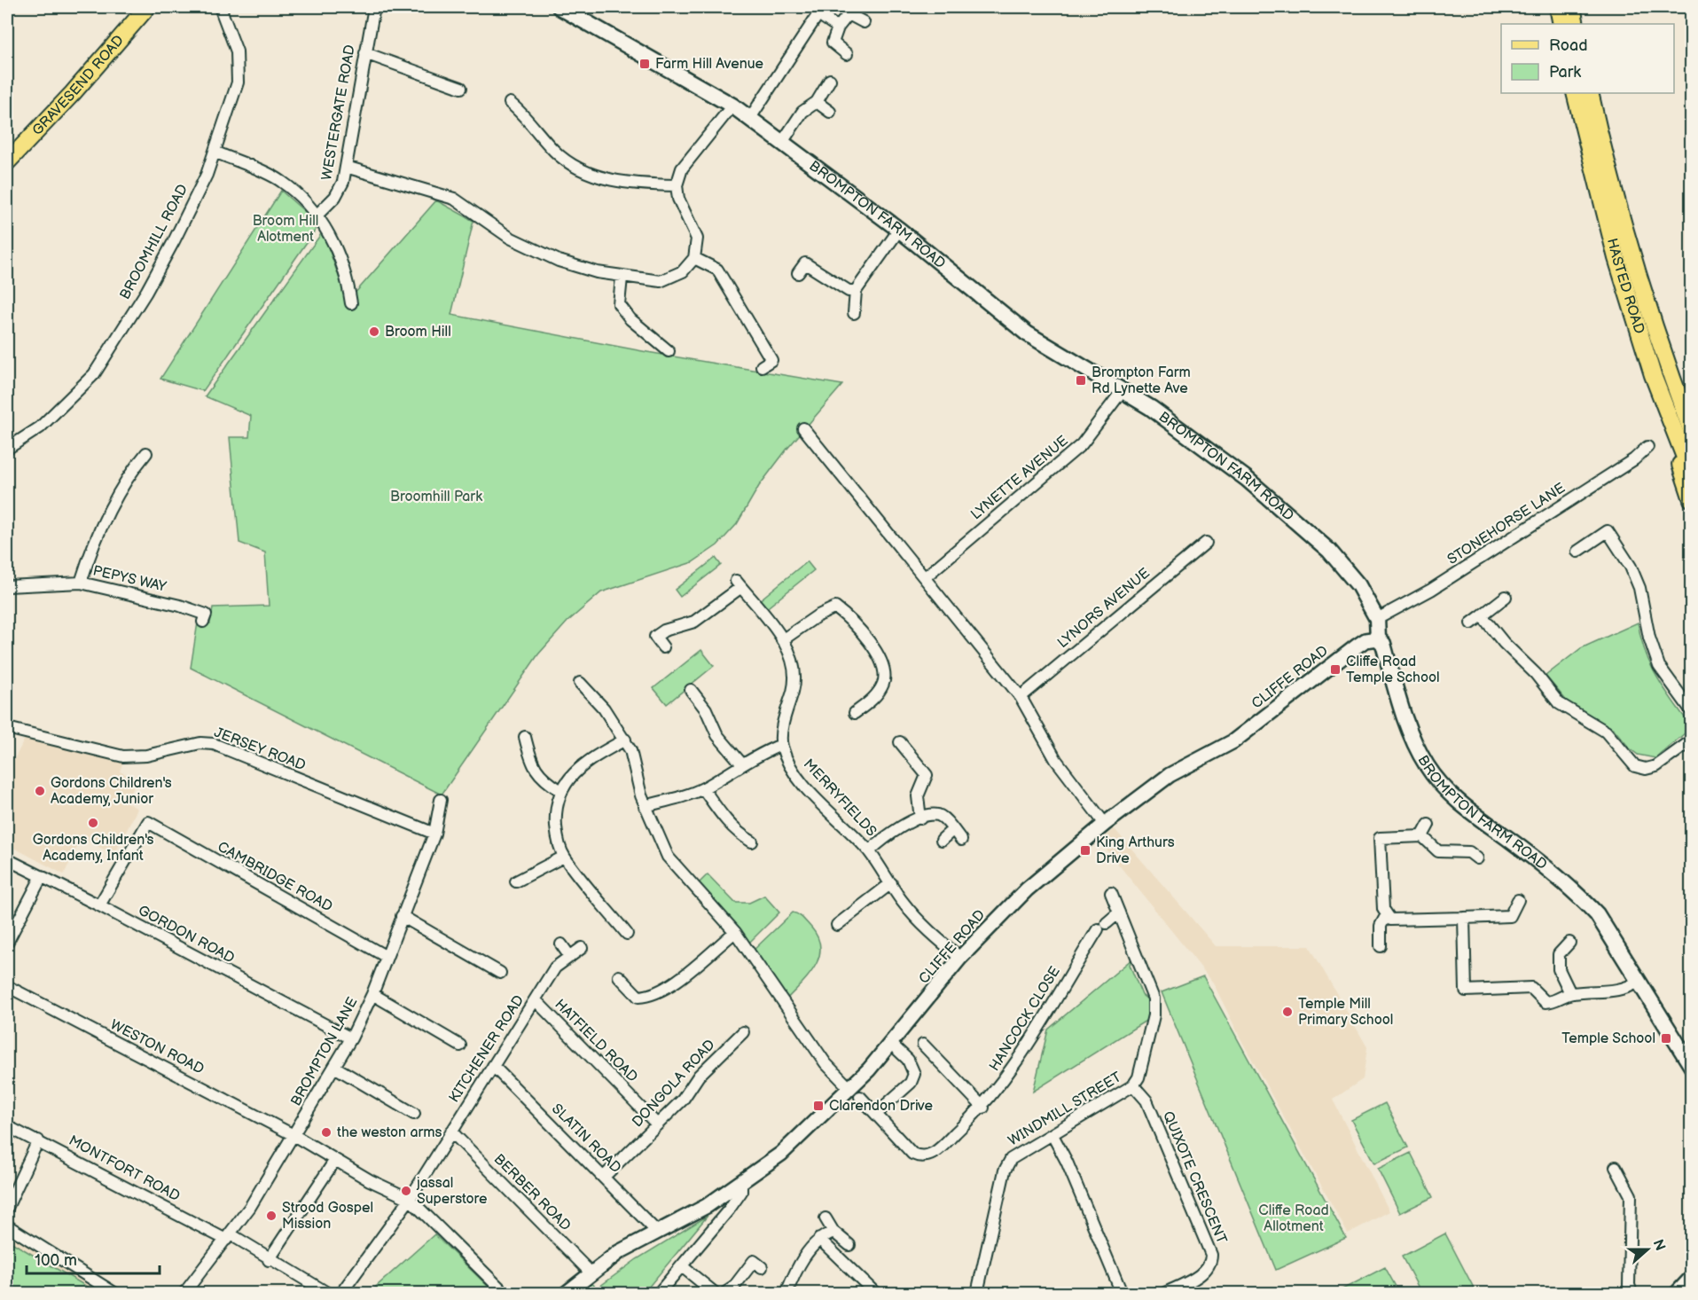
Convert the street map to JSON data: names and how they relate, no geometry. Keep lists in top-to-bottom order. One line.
{"streets":{"main road":["GRAVESEND ROAD","BROMPTON FARM ROAD","HASTED ROAD"],"street":["WESTERGATE ROAD","BROOMHILL ROAD","LYNETTE AVENUE","STONEHORSE LANE","PEPYS WAY","LYNORS AVENUE","CLIFFE ROAD","JERSEY ROAD","MERRYFIELDS","CAMBRIDGE ROAD","GORDON ROAD","HANCOCK CLOSE","HATFIELD ROAD","WESTON ROAD","KITCHENER ROAD","BROMPTON LANE","DONGOLA ROAD","WINDMILL STREET","SLATIN ROAD","MONTFORT ROAD","QUIXOTE CRESCENT","BERBER ROAD"]},"crossings":[["BROMPTON FARM ROAD","LYNETTE AVENUE"],["BROMPTON FARM ROAD","STONEHORSE LANE"],["BROMPTON FARM ROAD","CLIFFE ROAD"],["CLIFFE ROAD","MERRYFIELDS"],["CLIFFE ROAD","HANCOCK CLOSE"],["CLIFFE ROAD","SLATIN ROAD"],["CLIFFE ROAD","BERBER ROAD"],["JERSEY ROAD","BROMPTON LANE"],["CAMBRIDGE ROAD","GORDON ROAD"],["CAMBRIDGE ROAD","BROMPTON LANE"],["GORDON ROAD","BROMPTON LANE"],["HATFIELD ROAD","KITCHENER ROAD"],["HATFIELD ROAD","DONGOLA ROAD"],["WESTON ROAD","KITCHENER ROAD"],["WESTON ROAD","BROMPTON LANE"],["KITCHENER ROAD","SLATIN ROAD"],["KITCHENER ROAD","BERBER ROAD"],["BROMPTON LANE","MONTFORT ROAD"],["DONGOLA ROAD","SLATIN ROAD"],["WINDMILL STREET","QUIXOTE CRESCENT"]],"parks":["Broom Hill Alotment","Broomhill Park","Cliffe Road Allotment"],"places":{"transit":["Farm Hill Avenue","Brompton Farm Rd Lynette Ave","Cliffe Road Temple School","King Arthurs Drive","Temple School","Clarendon Drive"],"other":["Broom Hill","Gordons Children's Academy, Junior","Gordons Children's Academy, Infant","Temple Mill Primary School","the weston arms","jassal Superstore","Strood Gospel Mission"]},"legend":["Road","Park"],"scale_bar":"100 m","north":"right"}
